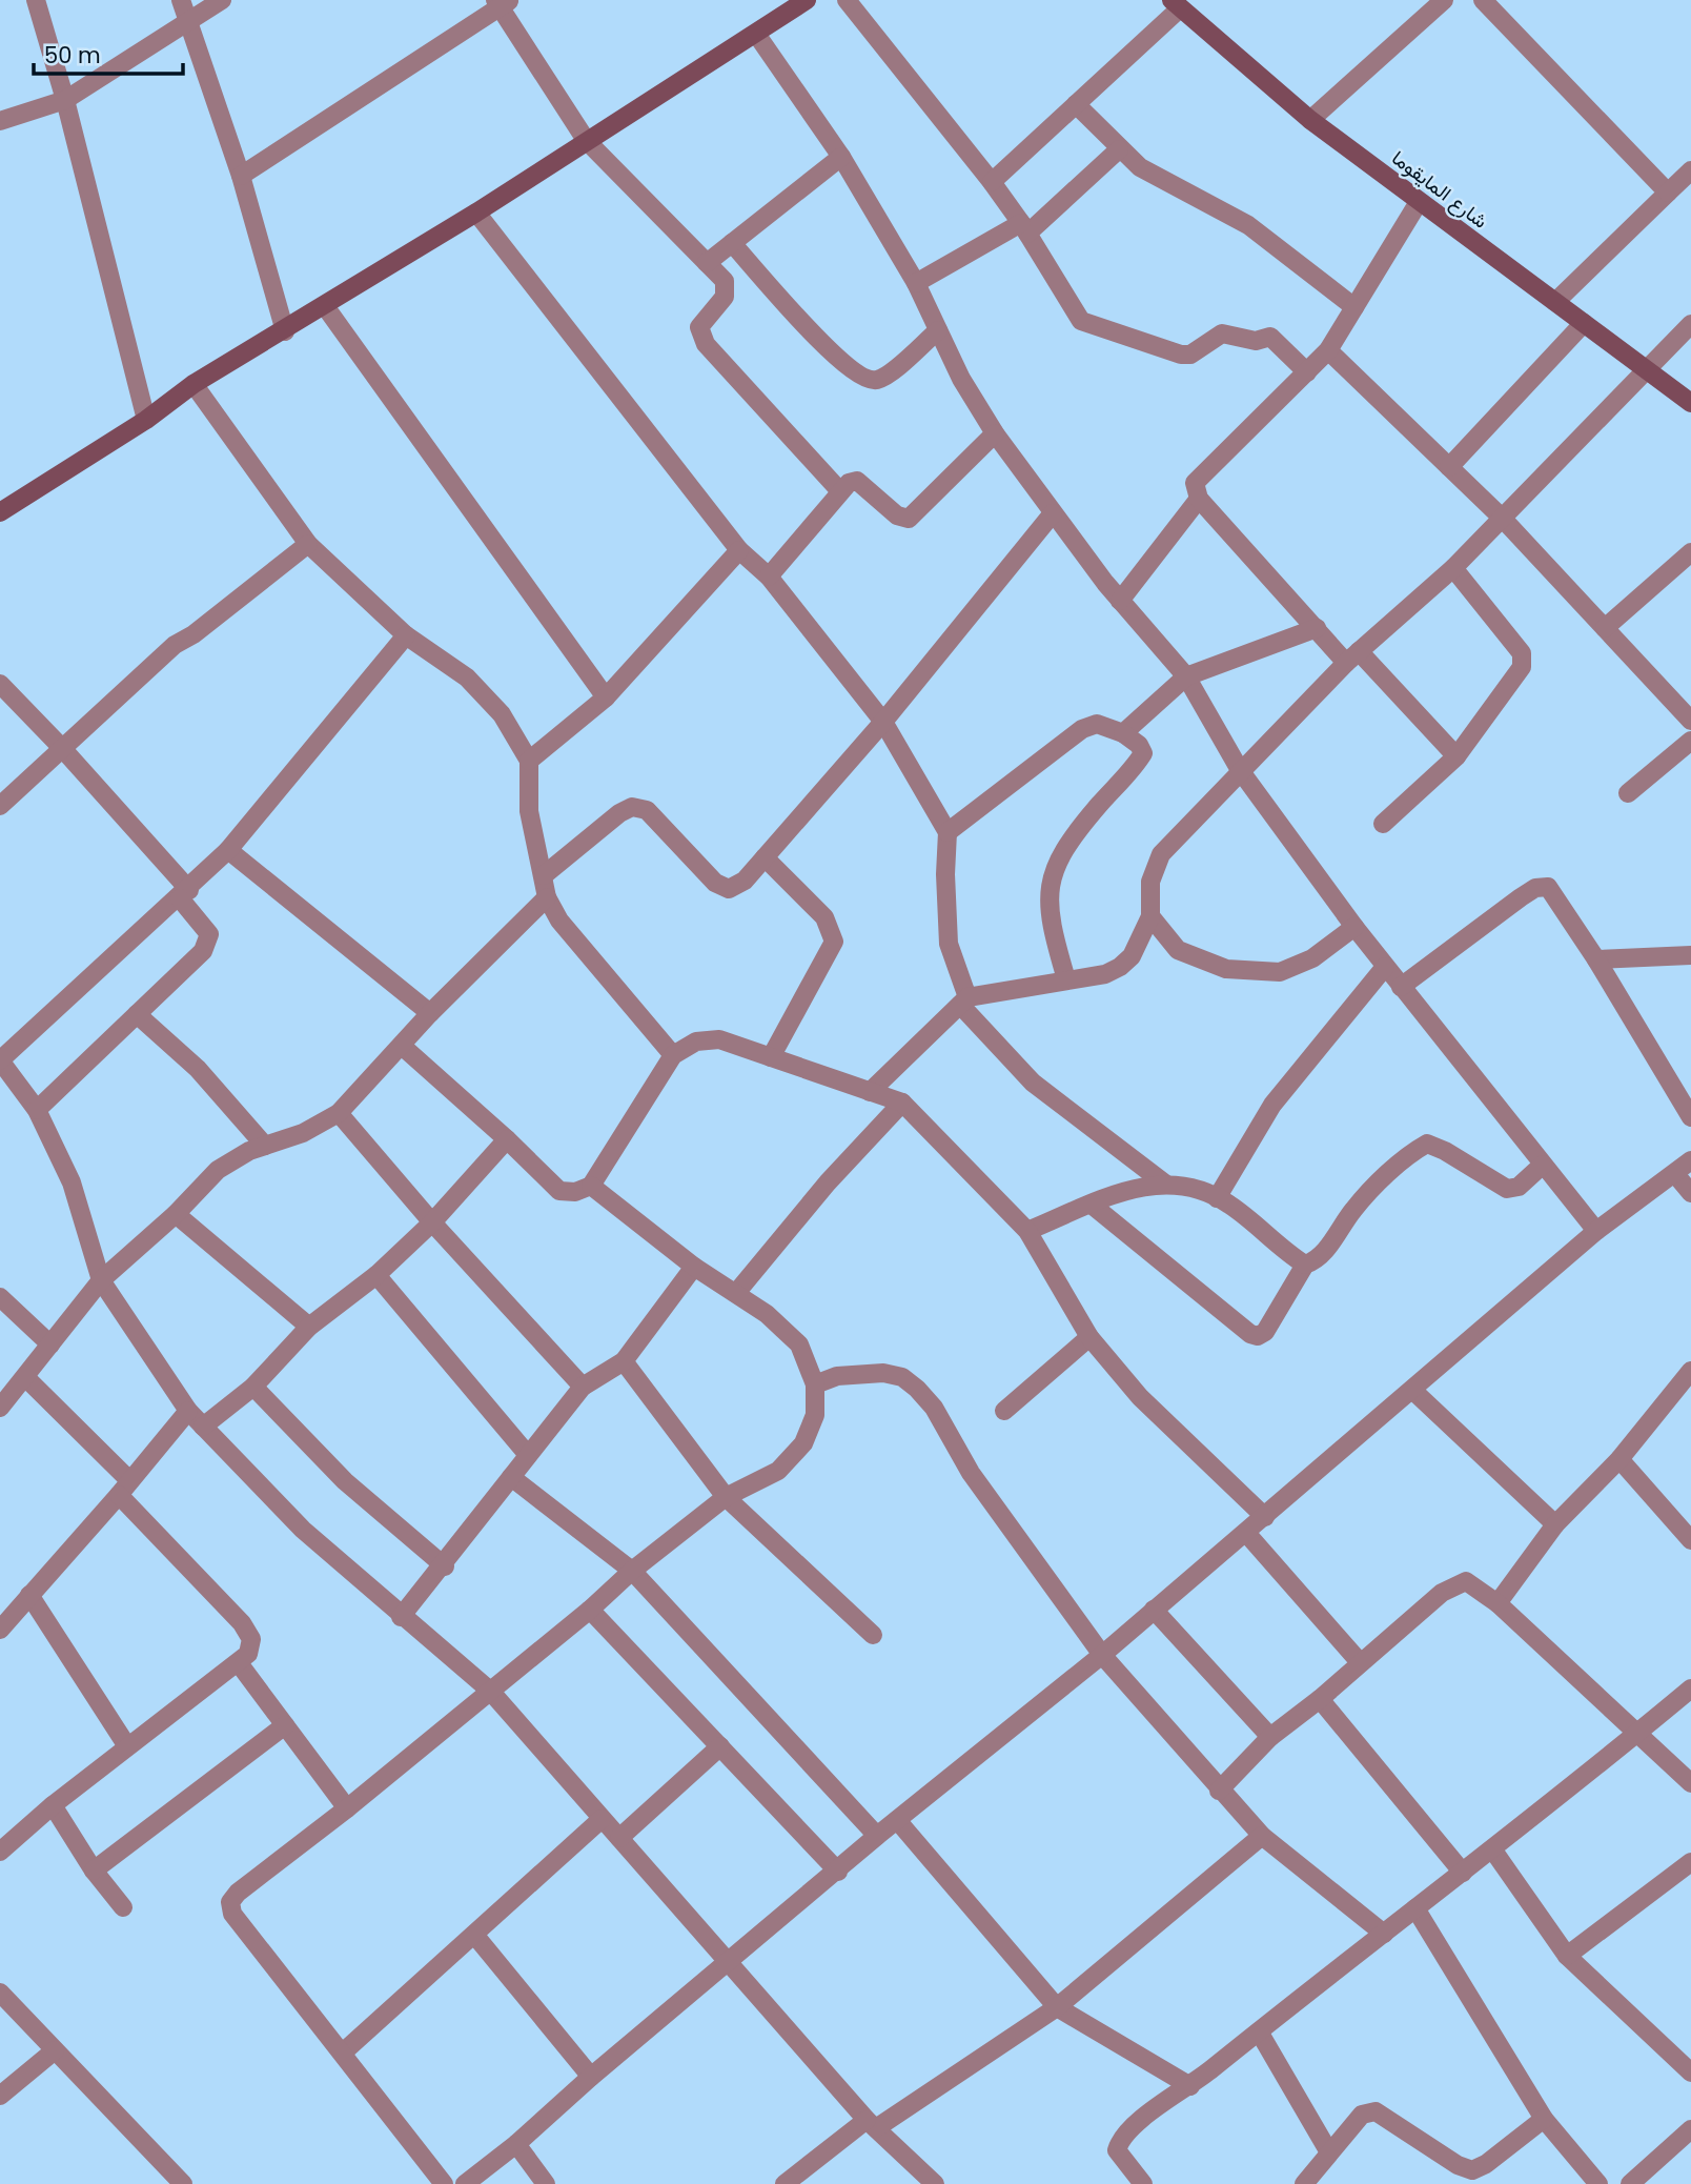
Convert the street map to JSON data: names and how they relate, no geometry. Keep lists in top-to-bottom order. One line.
{"streets":{"street":["شارع المايقوما"]},"scale_bar":"50 m"}
